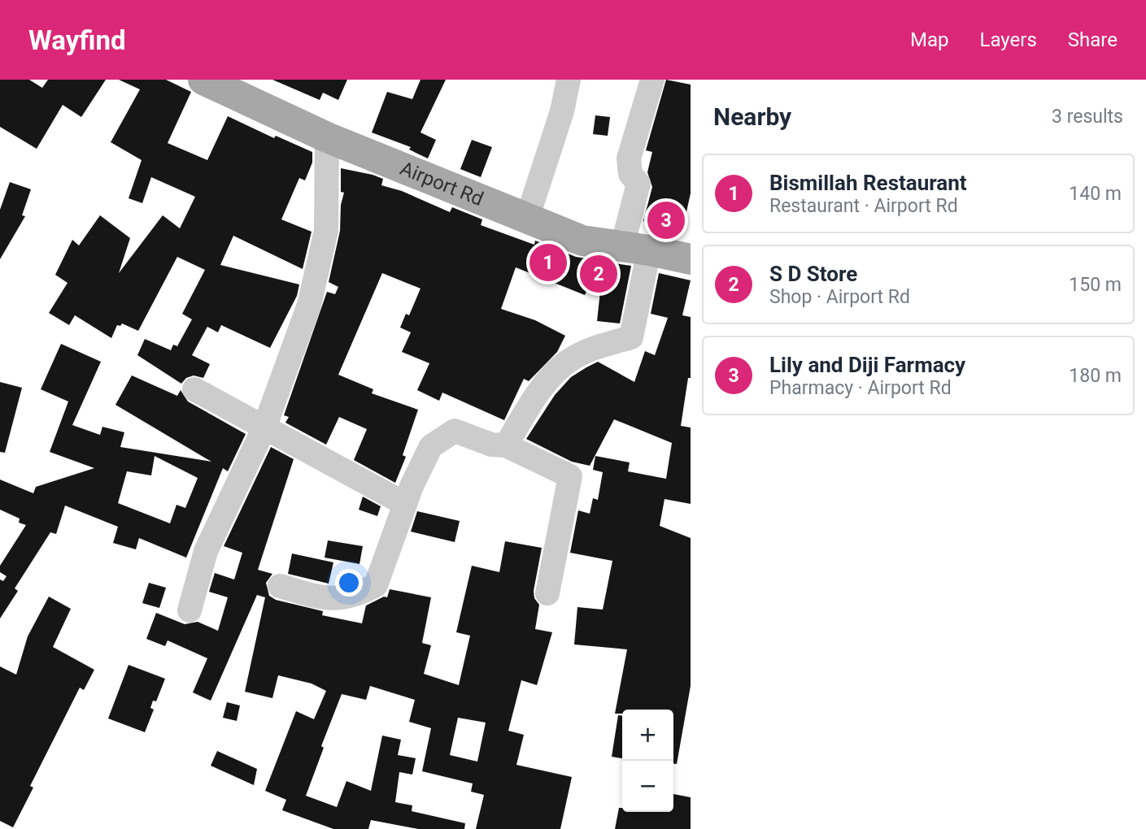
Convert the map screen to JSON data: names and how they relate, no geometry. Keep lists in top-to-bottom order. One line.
{"streets":{"main road":["Airport Rd"]},"page":{"header":"Wayfind","nav":["Map","Layers","Share"],"heading":["Nearby","3 results"],"list":[{"mark":"1","name":"Bismillah Restaurant","note":"Restaurant · Airport Rd","value":"140 m"},{"mark":"2","name":"S D Store","note":"Shop · Airport Rd","value":"150 m"},{"mark":"3","name":"Lily and Diji Farmacy","note":"Pharmacy · Airport Rd","value":"180 m"}],"pins":["3","1","2"],"map_buttons":["+","−"]}}
